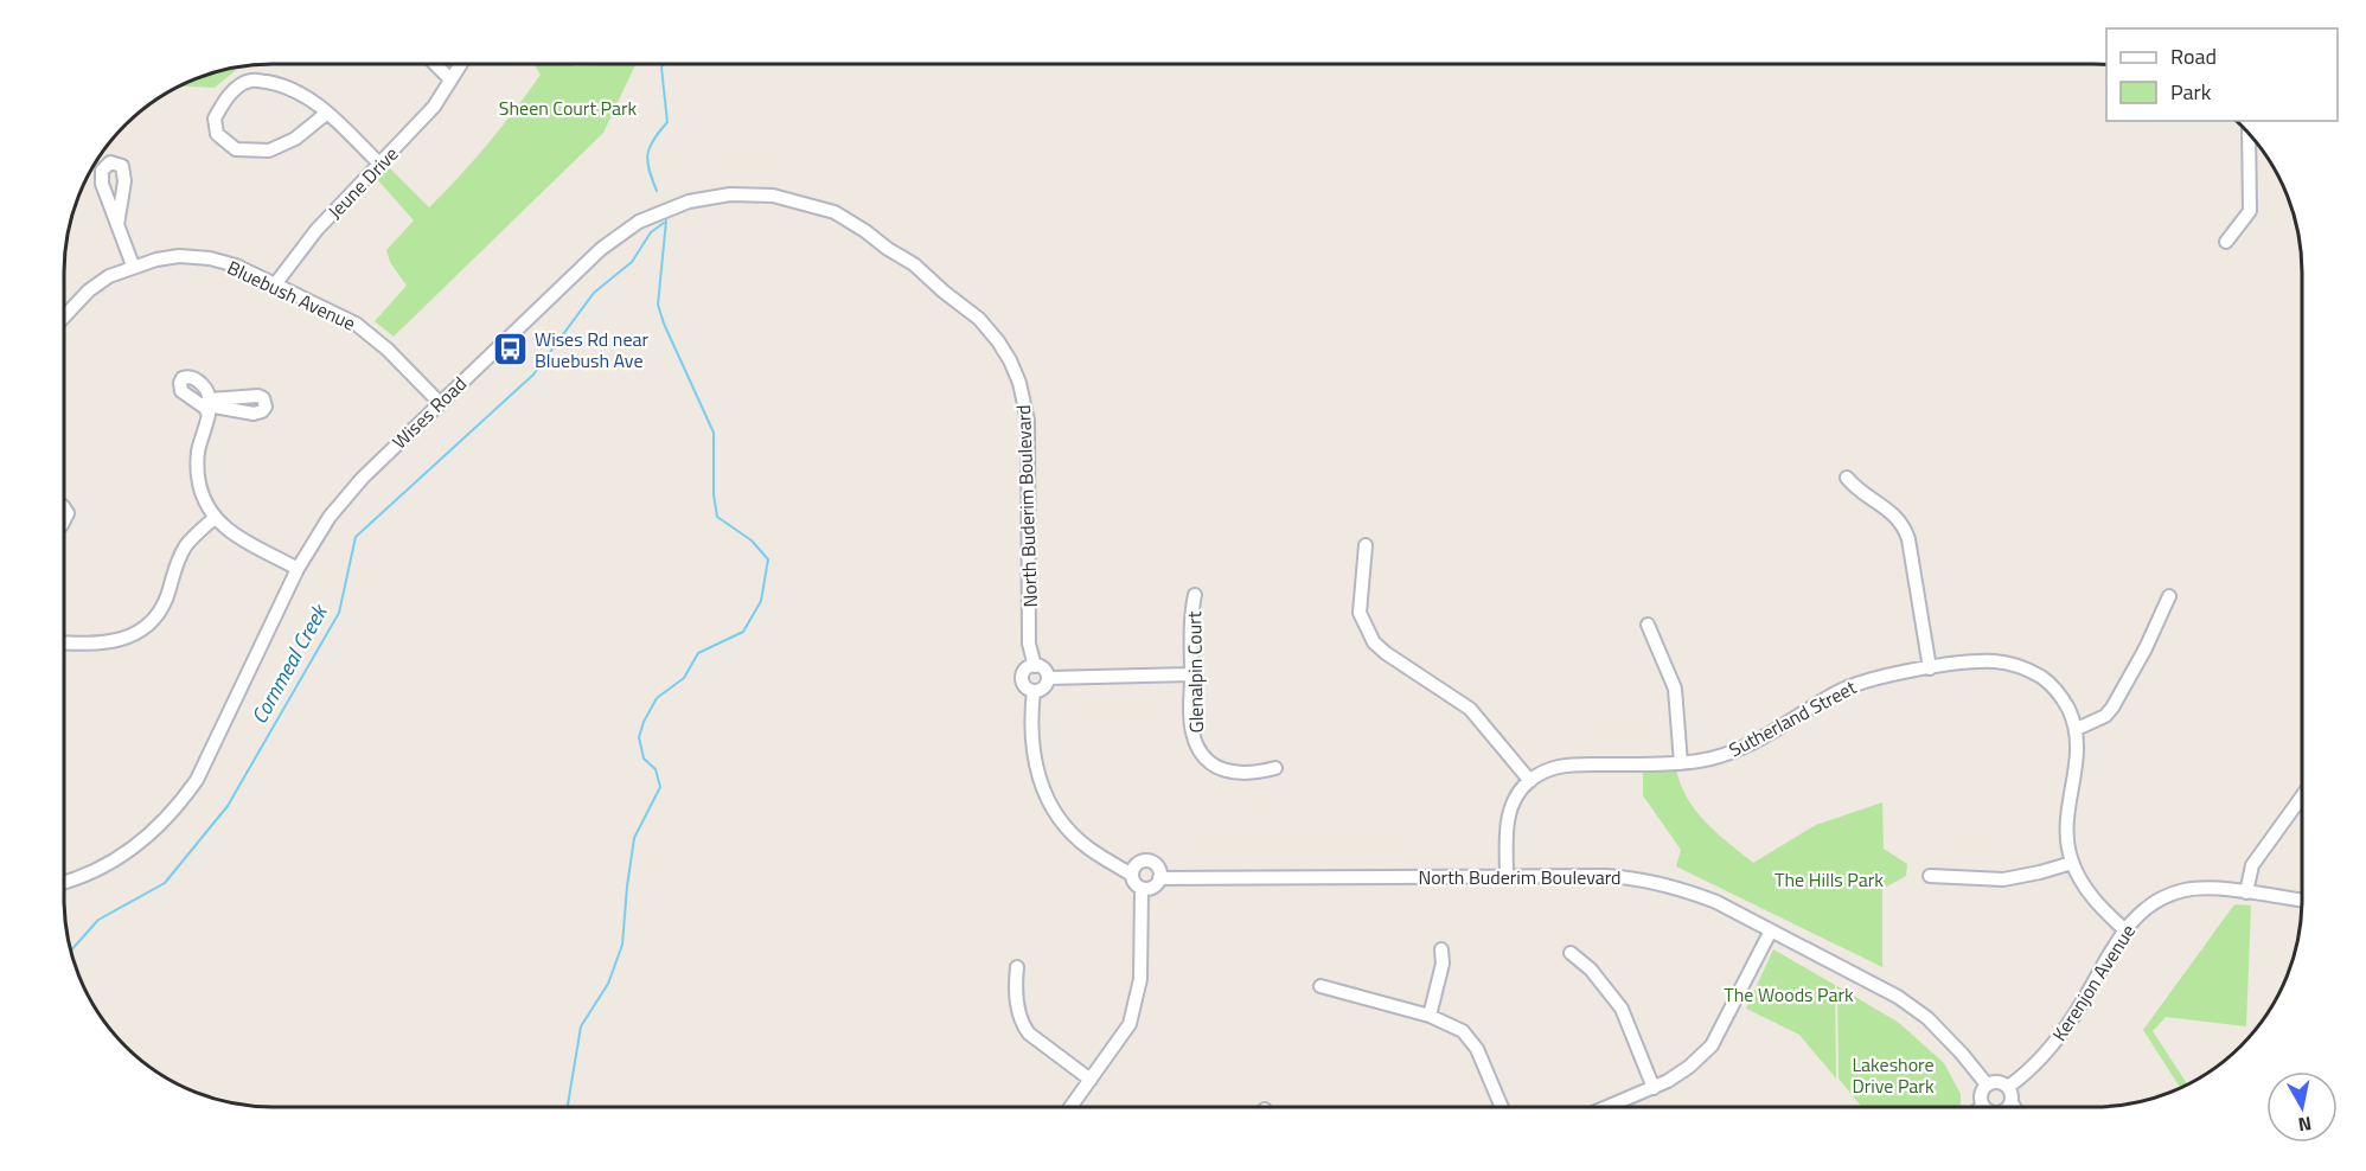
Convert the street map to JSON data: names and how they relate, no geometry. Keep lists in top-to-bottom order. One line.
{"streets":{"street":["Jeune Drive","Bluebush Avenue","Wises Road","North Buderim Boulevard","Glenalpin Court","Sutherland Street","Kerenjon Avenue"]},"crossings":[["Jeune Drive","Bluebush Avenue"],["Bluebush Avenue","Wises Road"],["Wises Road","North Buderim Boulevard"],["Sutherland Street","Kerenjon Avenue"]],"water":["Cornmeal Creek"],"parks":["Sheen Court Park","The Hills Park","The Woods Park","Lakeshore Drive Park"],"places":{"bus stop":["Wises Rd near Bluebush Ave"]},"legend":["Road","Park"],"north":"bottom"}
